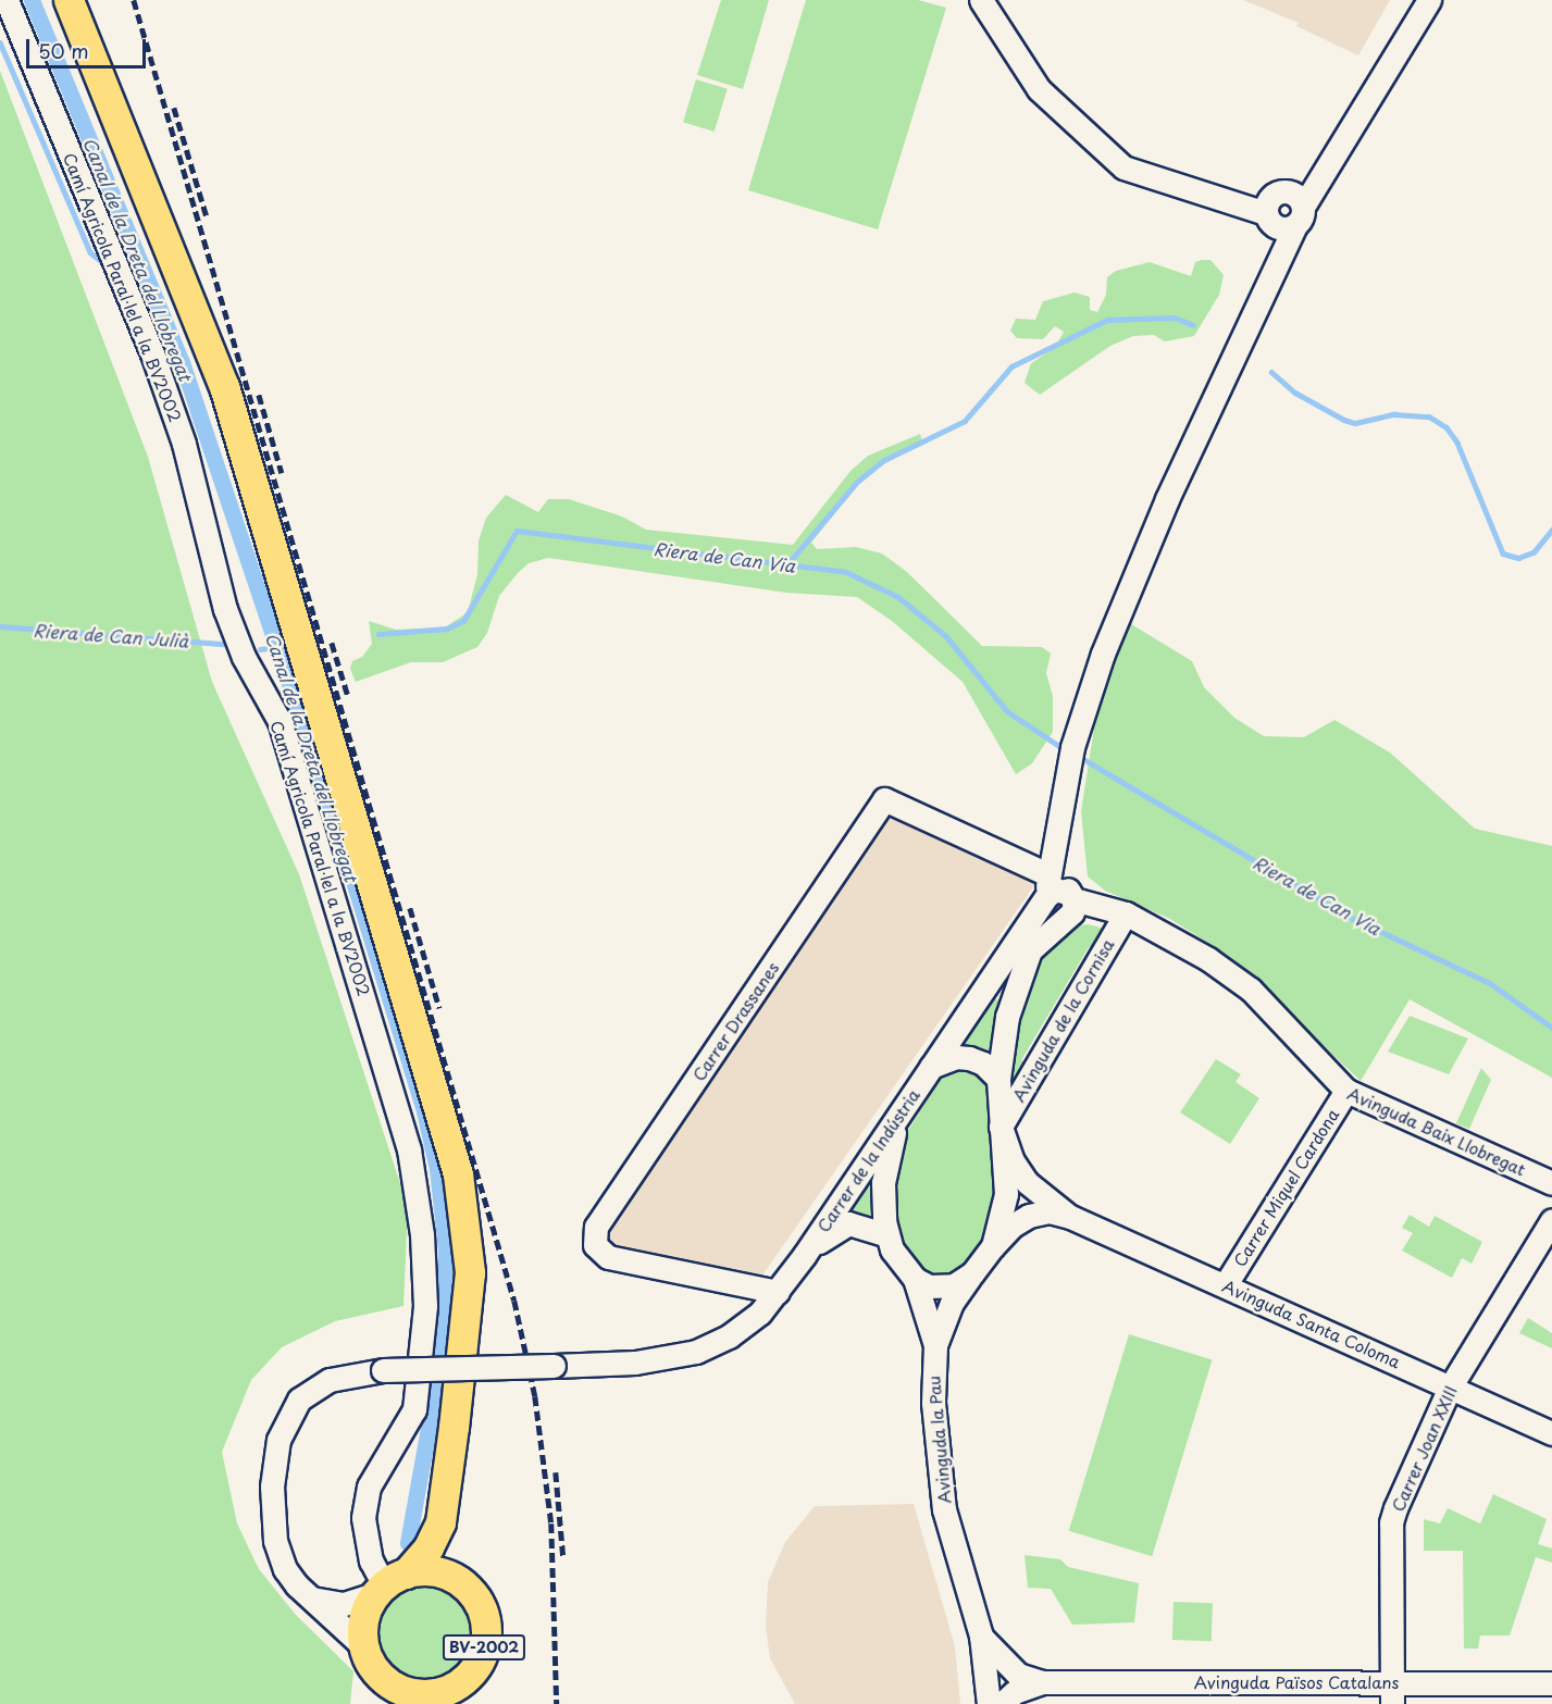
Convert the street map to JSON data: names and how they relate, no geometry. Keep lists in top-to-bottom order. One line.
{"streets":{"main road":["BV-2002"],"street":["Camí Agricola Paral·lel a la BV2002","Avinguda de la Cornisa","Carrer Drassanes","Avinguda Baix Llobregat","Carrer de la Indústria","Carrer Miquel Cardona","Avinguda Santa Coloma","Avinguda la Pau","Carrer Joan XXIII","Avinguda Països Catalans"]},"crossings":[["Camí Agricola Paral·lel a la BV2002","Carrer de la Indústria"],["Camí Agricola Paral·lel a la BV2002","BV-2002"],["Avinguda de la Cornisa","Avinguda Baix Llobregat"],["Avinguda de la Cornisa","Avinguda Santa Coloma"],["Carrer Drassanes","Avinguda Baix Llobregat"],["Carrer Drassanes","Carrer de la Indústria"],["Avinguda Baix Llobregat","Carrer de la Indústria"],["Avinguda Baix Llobregat","Carrer Miquel Cardona"],["Carrer de la Indústria","BV-2002"],["Carrer Miquel Cardona","Avinguda Santa Coloma"],["Avinguda Santa Coloma","Avinguda la Pau"],["Avinguda Santa Coloma","Carrer Joan XXIII"],["Avinguda la Pau","Avinguda Països Catalans"],["Carrer Joan XXIII","Avinguda Països Catalans"]],"water":["Canal de la Dreta del Llobregat","Riera de Can Via","Riera de Can Julià"],"scale_bar":"50 m"}
